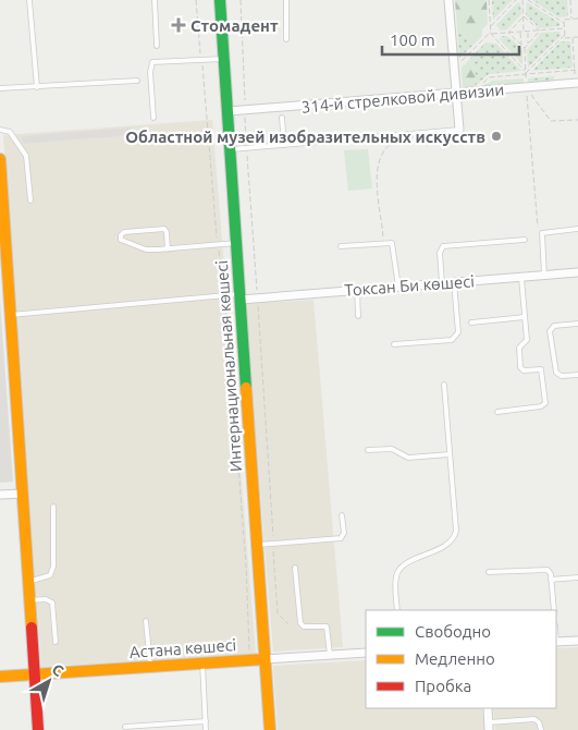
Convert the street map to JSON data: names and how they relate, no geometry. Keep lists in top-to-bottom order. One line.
{"streets":{"main road":["Интернациональная көшесі","Астана көшесі"],"street":["314-й стрелковой дивизии","Токсан Би көшесі"]},"crossings":[["314-й стрелковой дивизии","Интернациональная көшесі"],["Токсан Би көшесі","Интернациональная көшесі"],["Интернациональная көшесі","Астана көшесі"]],"places":{"health":["Стомадент"],"other":["Областной музей изобразительных искусств"]},"legend":["Свободно","Медленно","Пробка"],"scale_bar":"100 m","north":"top right"}
